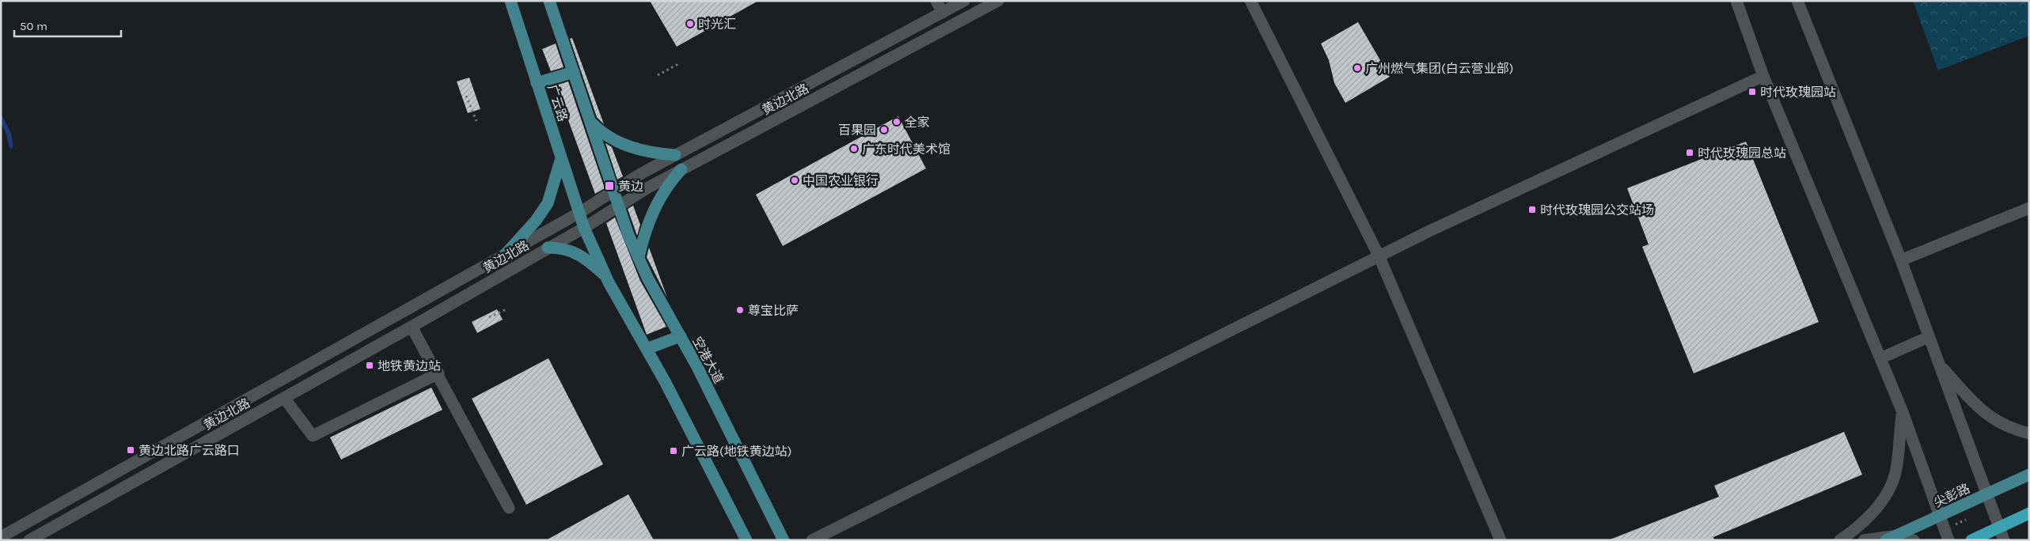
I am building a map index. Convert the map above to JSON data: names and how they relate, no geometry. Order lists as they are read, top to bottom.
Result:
{
  "streets": {
    "main road": ["广云路", "空港大道", "尖彭路"],
    "street": ["黄边北路"]
  },
  "crossings": [
    ["黄边北路", "广云路"],
    ["黄边北路", "空港大道"],
    ["广云路", "空港大道"]
  ],
  "places": {
    "other": [
      "时光汇",
      "广州燃气集团(白云营业部)",
      "全家",
      "百果园",
      "广东时代美术馆",
      "中国农业银行",
      "尊宝比萨"
    ],
    "transit": [
      "时代玫瑰园站",
      "时代玫瑰园总站",
      "黄边",
      "时代玫瑰园公交站场",
      "地铁黄边站",
      "黄边北路广云路口",
      "广云路(地铁黄边站)"
    ]
  },
  "scale_bar": "50 m"
}
